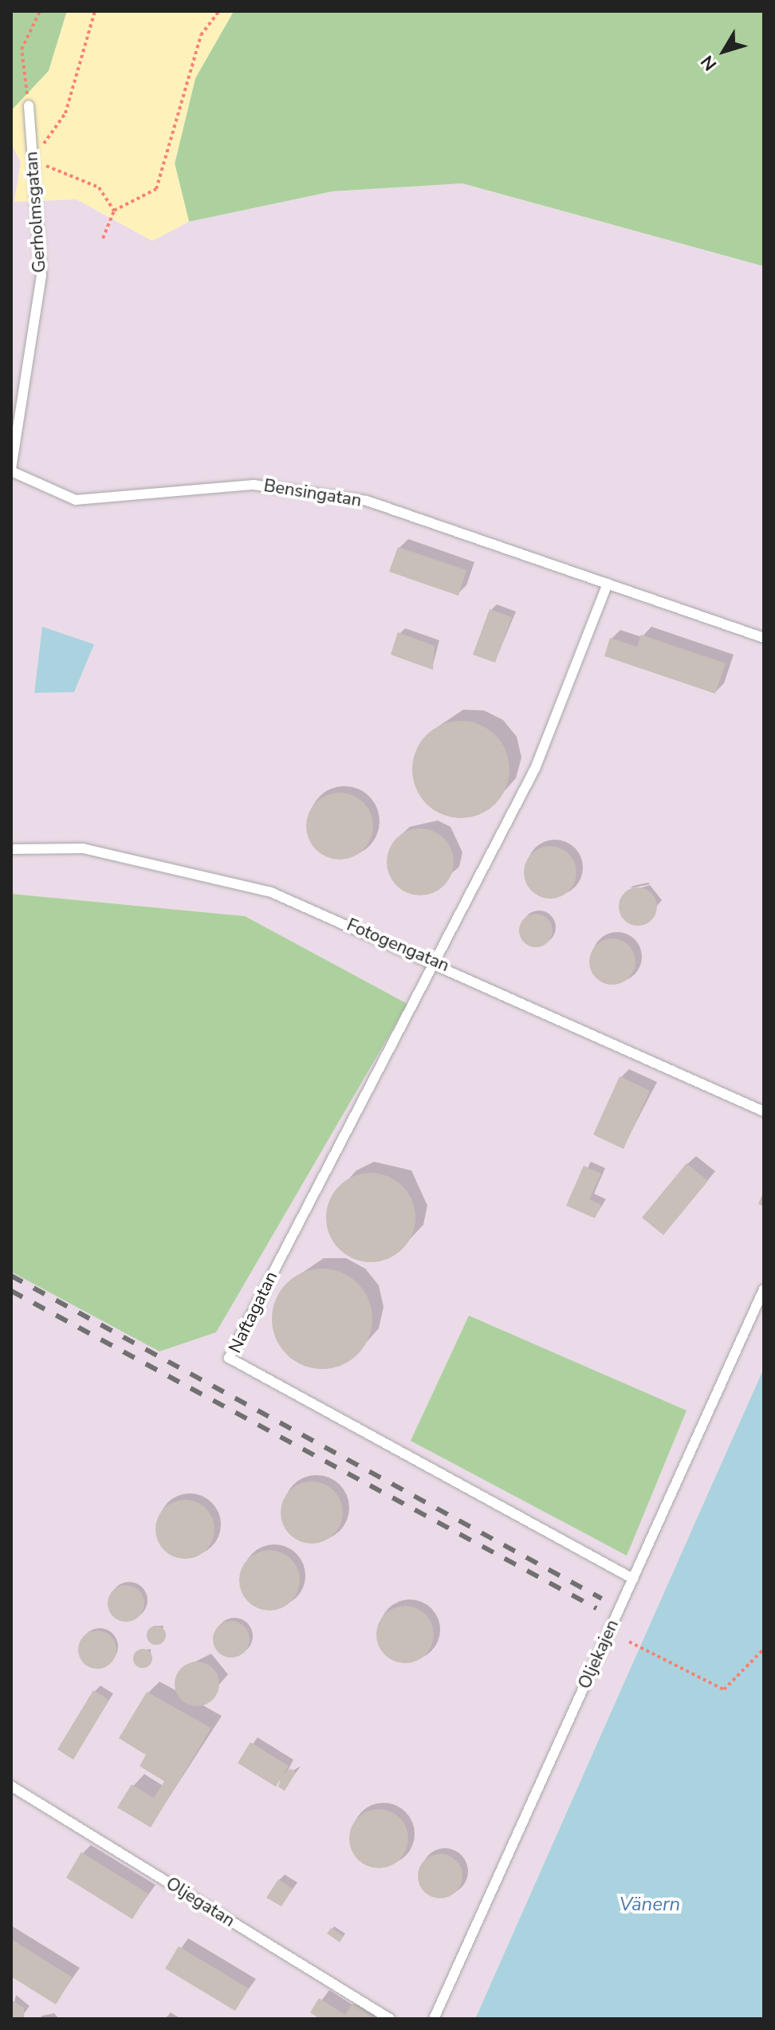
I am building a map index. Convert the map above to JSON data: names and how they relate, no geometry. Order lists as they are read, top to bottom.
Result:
{
  "streets": {
    "lane": [
      "Gerholmsgatan",
      "Bensingatan",
      "Fotogengatan",
      "Naftagatan",
      "Oljekajen",
      "Oljegatan"
    ]
  },
  "crossings": [
    ["Gerholmsgatan", "Bensingatan"],
    ["Fotogengatan", "Naftagatan"],
    ["Naftagatan", "Oljekajen"]
  ],
  "water": ["Vänern"],
  "north": "bottom left"
}
